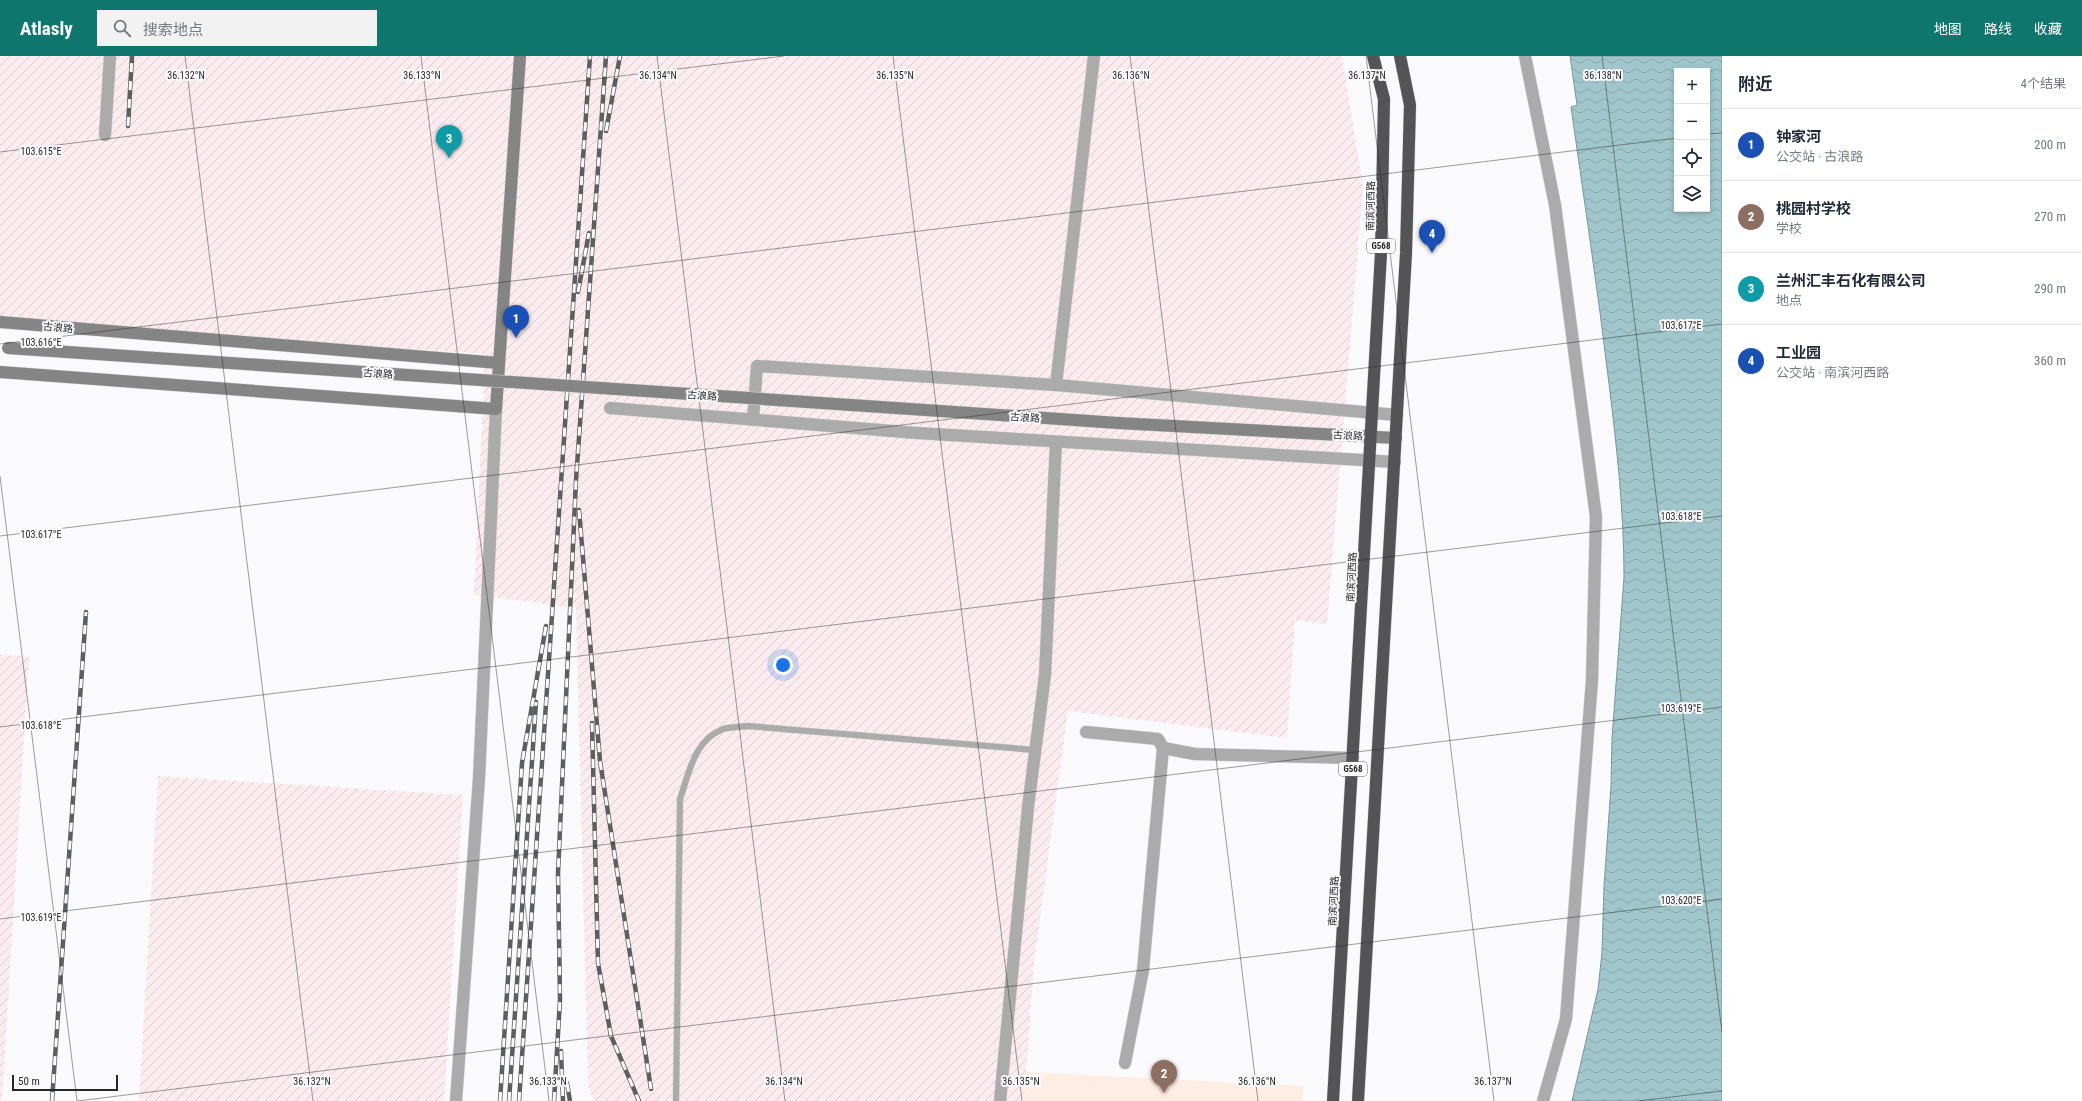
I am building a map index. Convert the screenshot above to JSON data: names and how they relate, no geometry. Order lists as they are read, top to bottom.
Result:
{
  "streets": {
    "highway": ["南滨河西路", "G568"],
    "main road": ["古浪路"]
  },
  "crossings": [
    ["南滨河西路", "古浪路"],
    ["G568", "古浪路"]
  ],
  "scale_bar": "50 m",
  "page": {
    "header": "Atlasly",
    "search": "搜索地点",
    "nav": ["地图", "路线", "收藏"],
    "heading": ["附近", "4个结果"],
    "map_buttons": ["+", "−"],
    "list": [
      {
        "mark": "1",
        "name": "钟家河",
        "note": "公交站 · 古浪路",
        "value": "200 m"
      },
      {
        "mark": "2",
        "name": "桃园村学校",
        "note": "学校",
        "value": "270 m"
      },
      {
        "mark": "3",
        "name": "兰州汇丰石化有限公司",
        "note": "地点",
        "value": "290 m"
      },
      {
        "mark": "4",
        "name": "工业园",
        "note": "公交站 · 南滨河西路",
        "value": "360 m"
      }
    ],
    "pins": [
      "3",
      "4",
      "1",
      "2"
    ],
    "scale": "50 m"
  },
  "coordinates": [
    "36.132°N",
    "36.133°N",
    "36.134°N",
    "36.135°N",
    "36.136°N",
    "36.137°N",
    "36.138°N",
    "103.615°E",
    "103.617°E",
    "103.616°E",
    "103.618°E",
    "103.619°E",
    "103.620°E"
  ]
}
